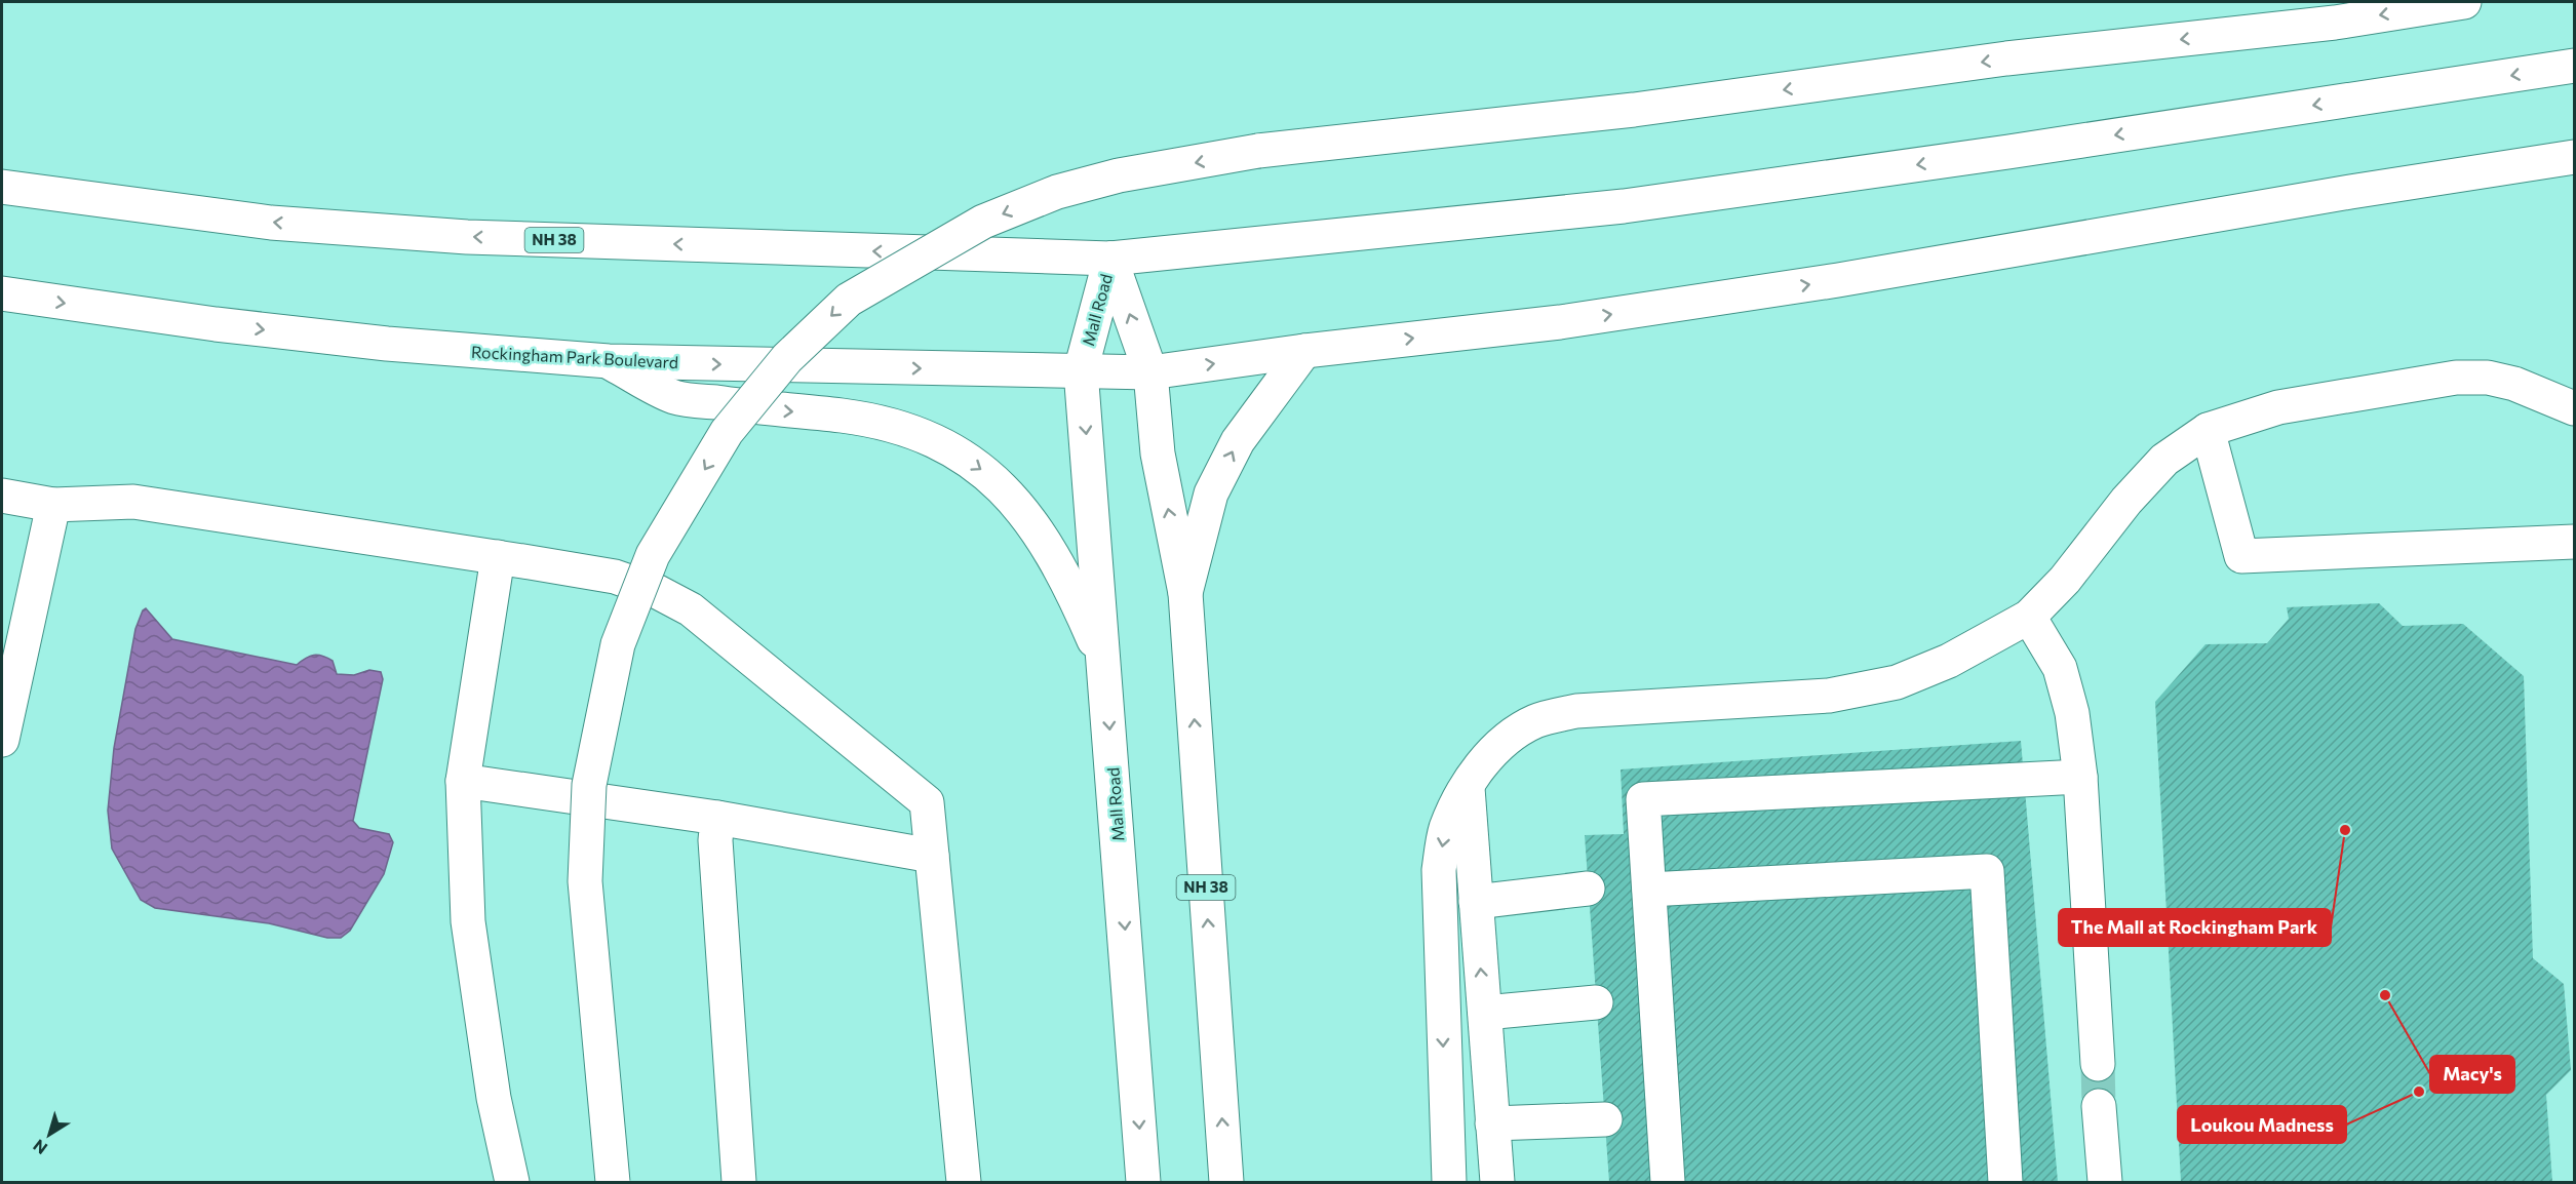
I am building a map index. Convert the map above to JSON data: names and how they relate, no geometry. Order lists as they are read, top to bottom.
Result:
{
  "streets": {
    "main road": ["NH 38", "Mall Road", "Rockingham Park Boulevard"]
  },
  "crossings": [
    ["NH 38", "Mall Road"],
    ["Mall Road", "Rockingham Park Boulevard"]
  ],
  "places": ["The Mall at Rockingham Park", "Macy's", "Loukou Madness"],
  "north": "bottom left"
}
